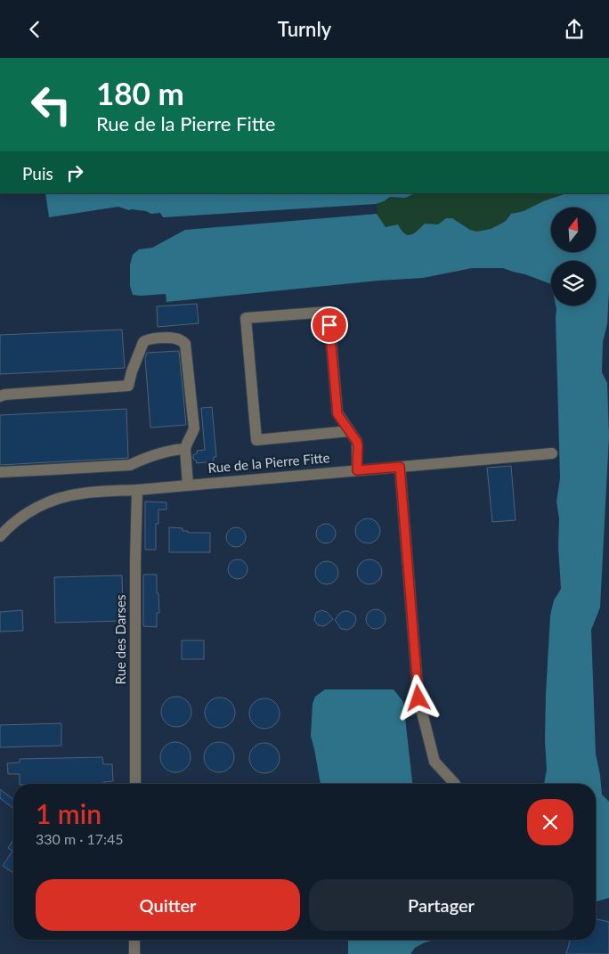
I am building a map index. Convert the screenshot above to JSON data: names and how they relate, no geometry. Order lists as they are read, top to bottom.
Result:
{
  "streets": {
    "street": ["Rue de la Pierre Fitte", "Rue des Darses"]
  },
  "crossings": [
    ["Rue de la Pierre Fitte", "Rue des Darses"]
  ],
  "north": "top",
  "page": {
    "header": "Turnly",
    "turn": ["180 m", "Rue de la Pierre Fitte"],
    "then": "Puis",
    "heading": ["1 min", "330 m · 17:45"],
    "buttons": ["Quitter", "Partager"]
  }
}
